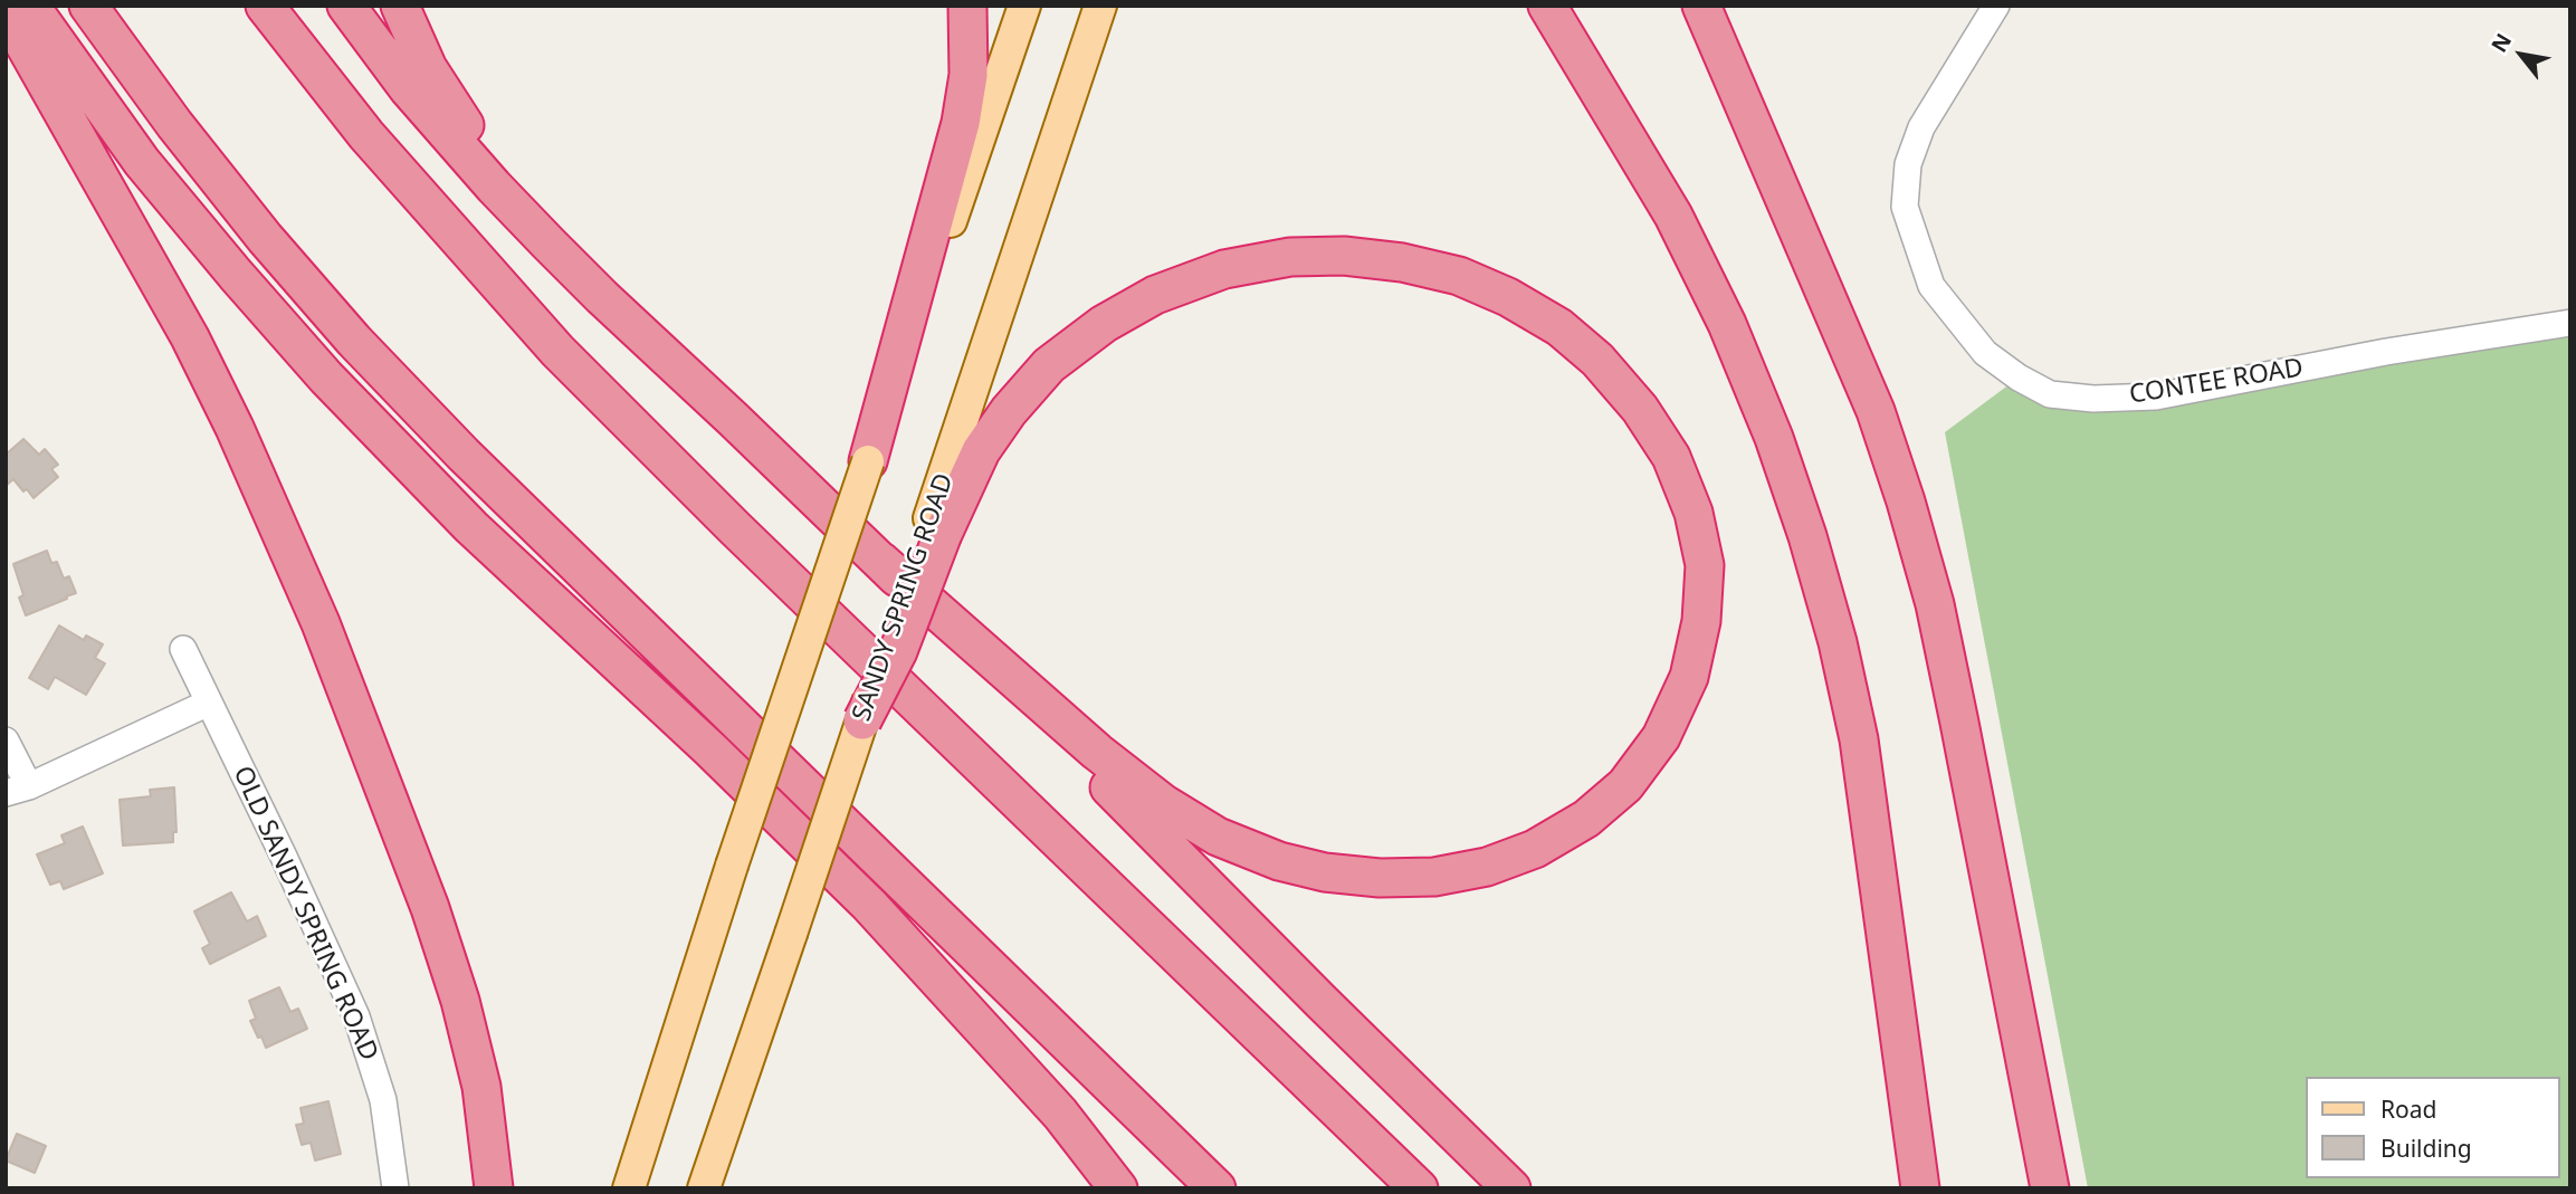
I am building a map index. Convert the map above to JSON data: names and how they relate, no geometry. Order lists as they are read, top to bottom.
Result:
{
  "streets": {
    "main road": ["SANDY SPRING ROAD"],
    "street": ["CONTEE ROAD", "OLD SANDY SPRING ROAD"]
  },
  "legend": ["Road", "Building"],
  "north": "top left"
}
